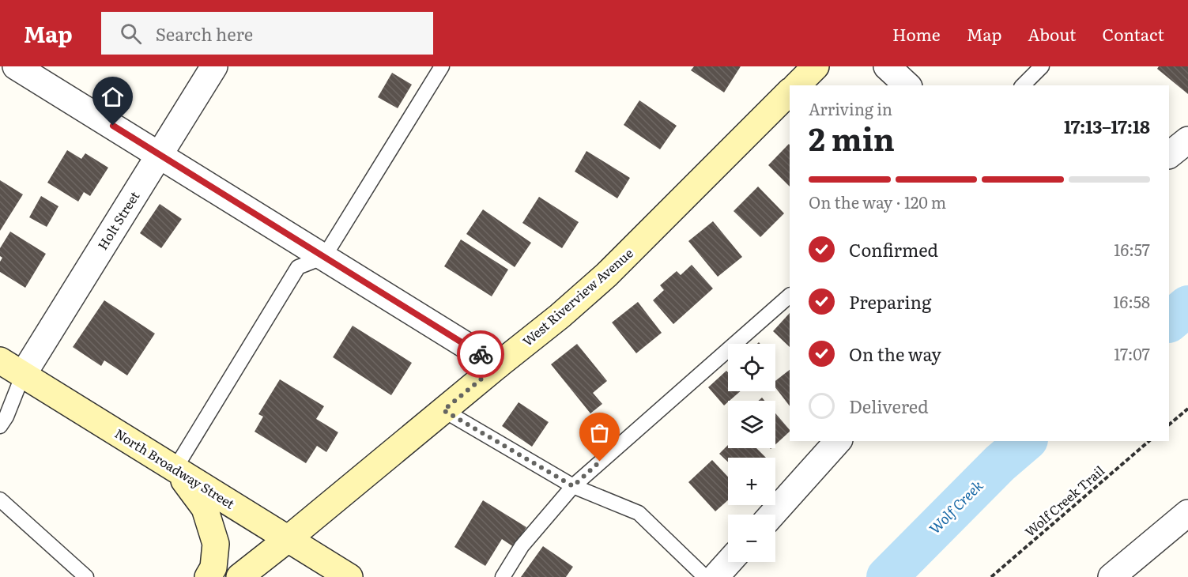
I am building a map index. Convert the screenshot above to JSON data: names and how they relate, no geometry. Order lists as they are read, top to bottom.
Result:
{
  "streets": {
    "street": ["Holt Street", "West Riverview Avenue", "North Broadway Street"],
    "path": ["Wolf Creek Trail"]
  },
  "crossings": [
    ["Holt Street", "North Broadway Street"],
    ["West Riverview Avenue", "North Broadway Street"]
  ],
  "water": ["Wolf Creek"],
  "page": {
    "header": "Map",
    "search": "Search here",
    "nav": [
      "Home",
      "Map",
      "About",
      "Contact"
    ],
    "heading": ["2 min", "Arriving in", "17:13–17:18"],
    "bar": "On the way · 120 m",
    "list": [
      ["Confirmed", "16:57"],
      ["Preparing", "16:58"],
      ["On the way", "17:07"],
      "Delivered"
    ],
    "map_buttons": ["+", "−"]
  }
}
